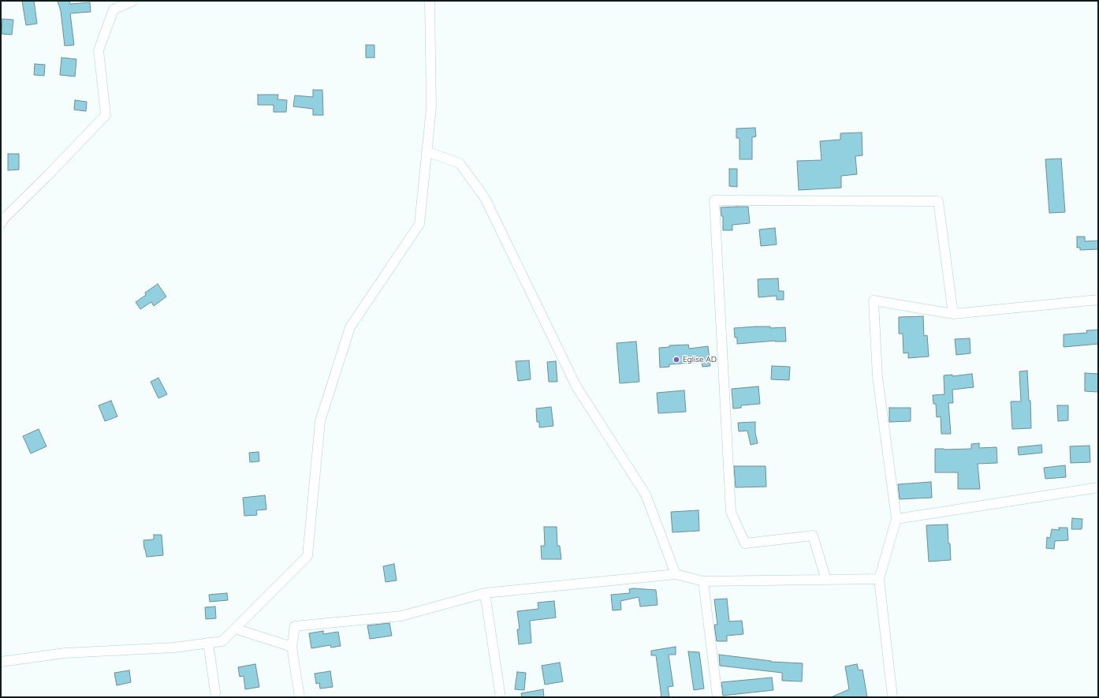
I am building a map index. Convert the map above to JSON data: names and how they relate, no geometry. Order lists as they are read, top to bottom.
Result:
{
  "places": ["Eglise AD"]
}
